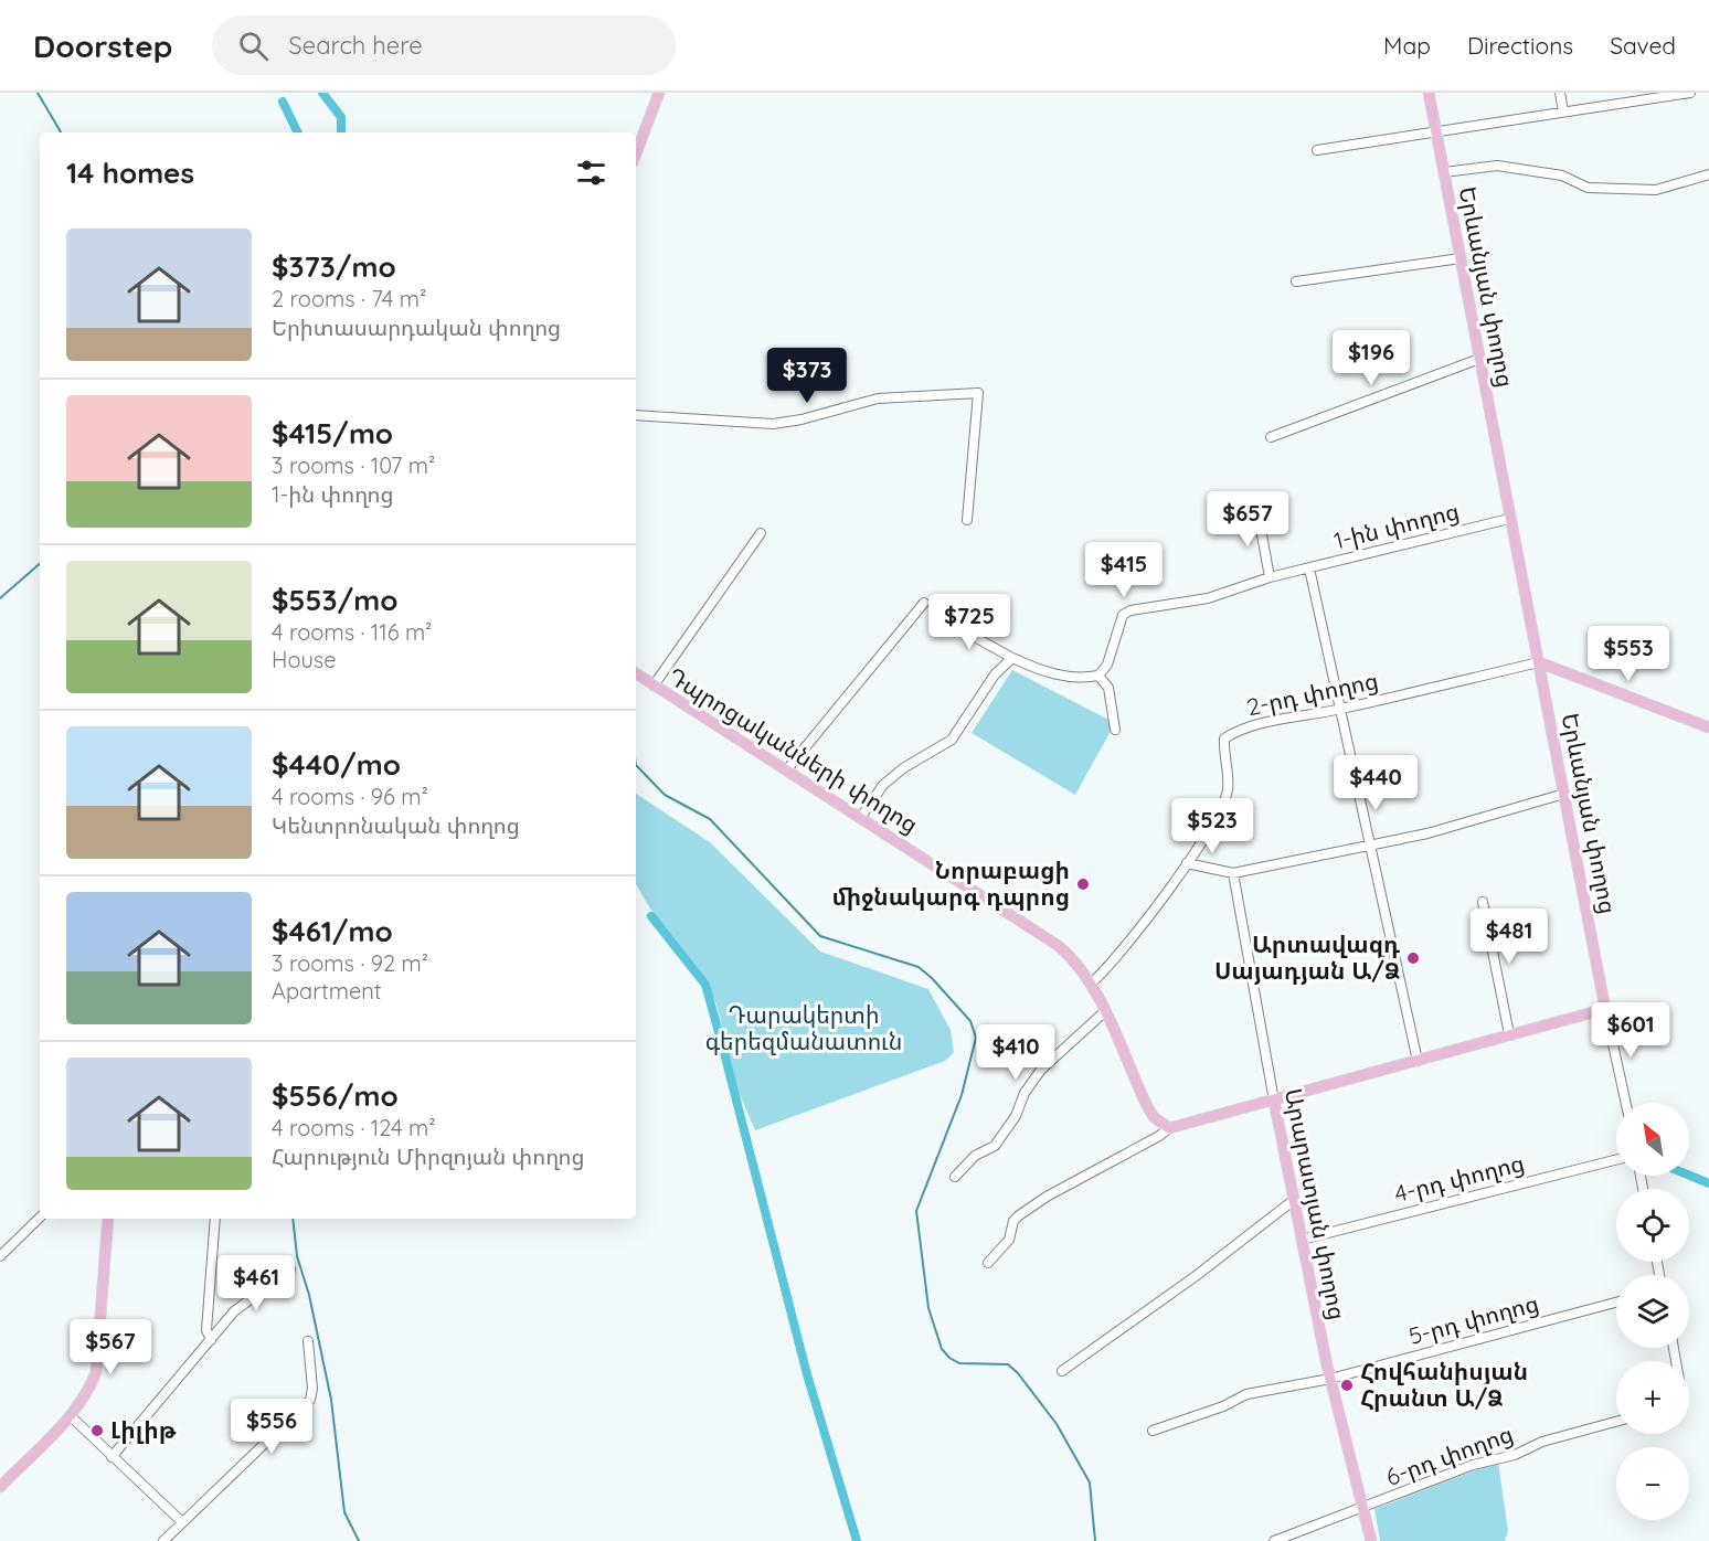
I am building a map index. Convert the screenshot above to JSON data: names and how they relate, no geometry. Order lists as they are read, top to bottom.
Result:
{
  "streets": {
    "main road": ["Երևանյան փողոց", "Դպրոցականների փողոց", "Արարատյան փողոց"],
    "street": [
      "1-ին փողոց",
      "2-րդ փողոց",
      "4-րդ փողոց",
      "5-րդ փողոց",
      "6-րդ փողոց"
    ]
  },
  "crossings": [
    ["Երևանյան փողոց", "1-ին փողոց"],
    ["Երևանյան փողոց", "2-րդ փողոց"],
    ["2-րդ փողոց", "Դպրոցականների փողոց"],
    ["4-րդ փողոց", "Արարատյան փողոց"],
    ["Արարատյան փողոց", "5-րդ փողոց"],
    ["Արարատյան փողոց", "6-րդ փողոց"]
  ],
  "parks": ["Դարակերտի գերեզմանատուն"],
  "places": [
    "Նորաբացի միջնակարգ դպրոց",
    "Արտավազդ Սայադյան Ա/Ձ",
    "Հովհանիսյան Հրանտ Ա/Ձ",
    "Լիլիթ"
  ],
  "north": "top left",
  "page": {
    "header": "Doorstep",
    "search": "Search here",
    "nav": ["Map", "Directions", "Saved"],
    "heading": "14 homes",
    "list": [
      {
        "name": "$373/mo",
        "note": "2 rooms · 74 m² · Երիտասարդական փողոց"
      },
      {
        "name": "$415/mo",
        "note": "3 rooms · 107 m² · 1-ին փողոց"
      },
      {
        "name": "$553/mo",
        "note": "4 rooms · 116 m² · House"
      },
      {
        "name": "$440/mo",
        "note": "4 rooms · 96 m² · Կենտրոնական փողոց"
      },
      {
        "name": "$461/mo",
        "note": "3 rooms · 92 m² · Apartment"
      },
      {
        "name": "$556/mo",
        "note": "4 rooms · 124 m² · Հարություն Միրզոյան փողոց"
      }
    ],
    "price": [
      "$196",
      "$373",
      "$657",
      "$415",
      "$725",
      "$553",
      "$440",
      "$523",
      "$481",
      "$601",
      "$410",
      "$461",
      "$567",
      "$556"
    ],
    "map_buttons": ["+", "−"]
  }
}
